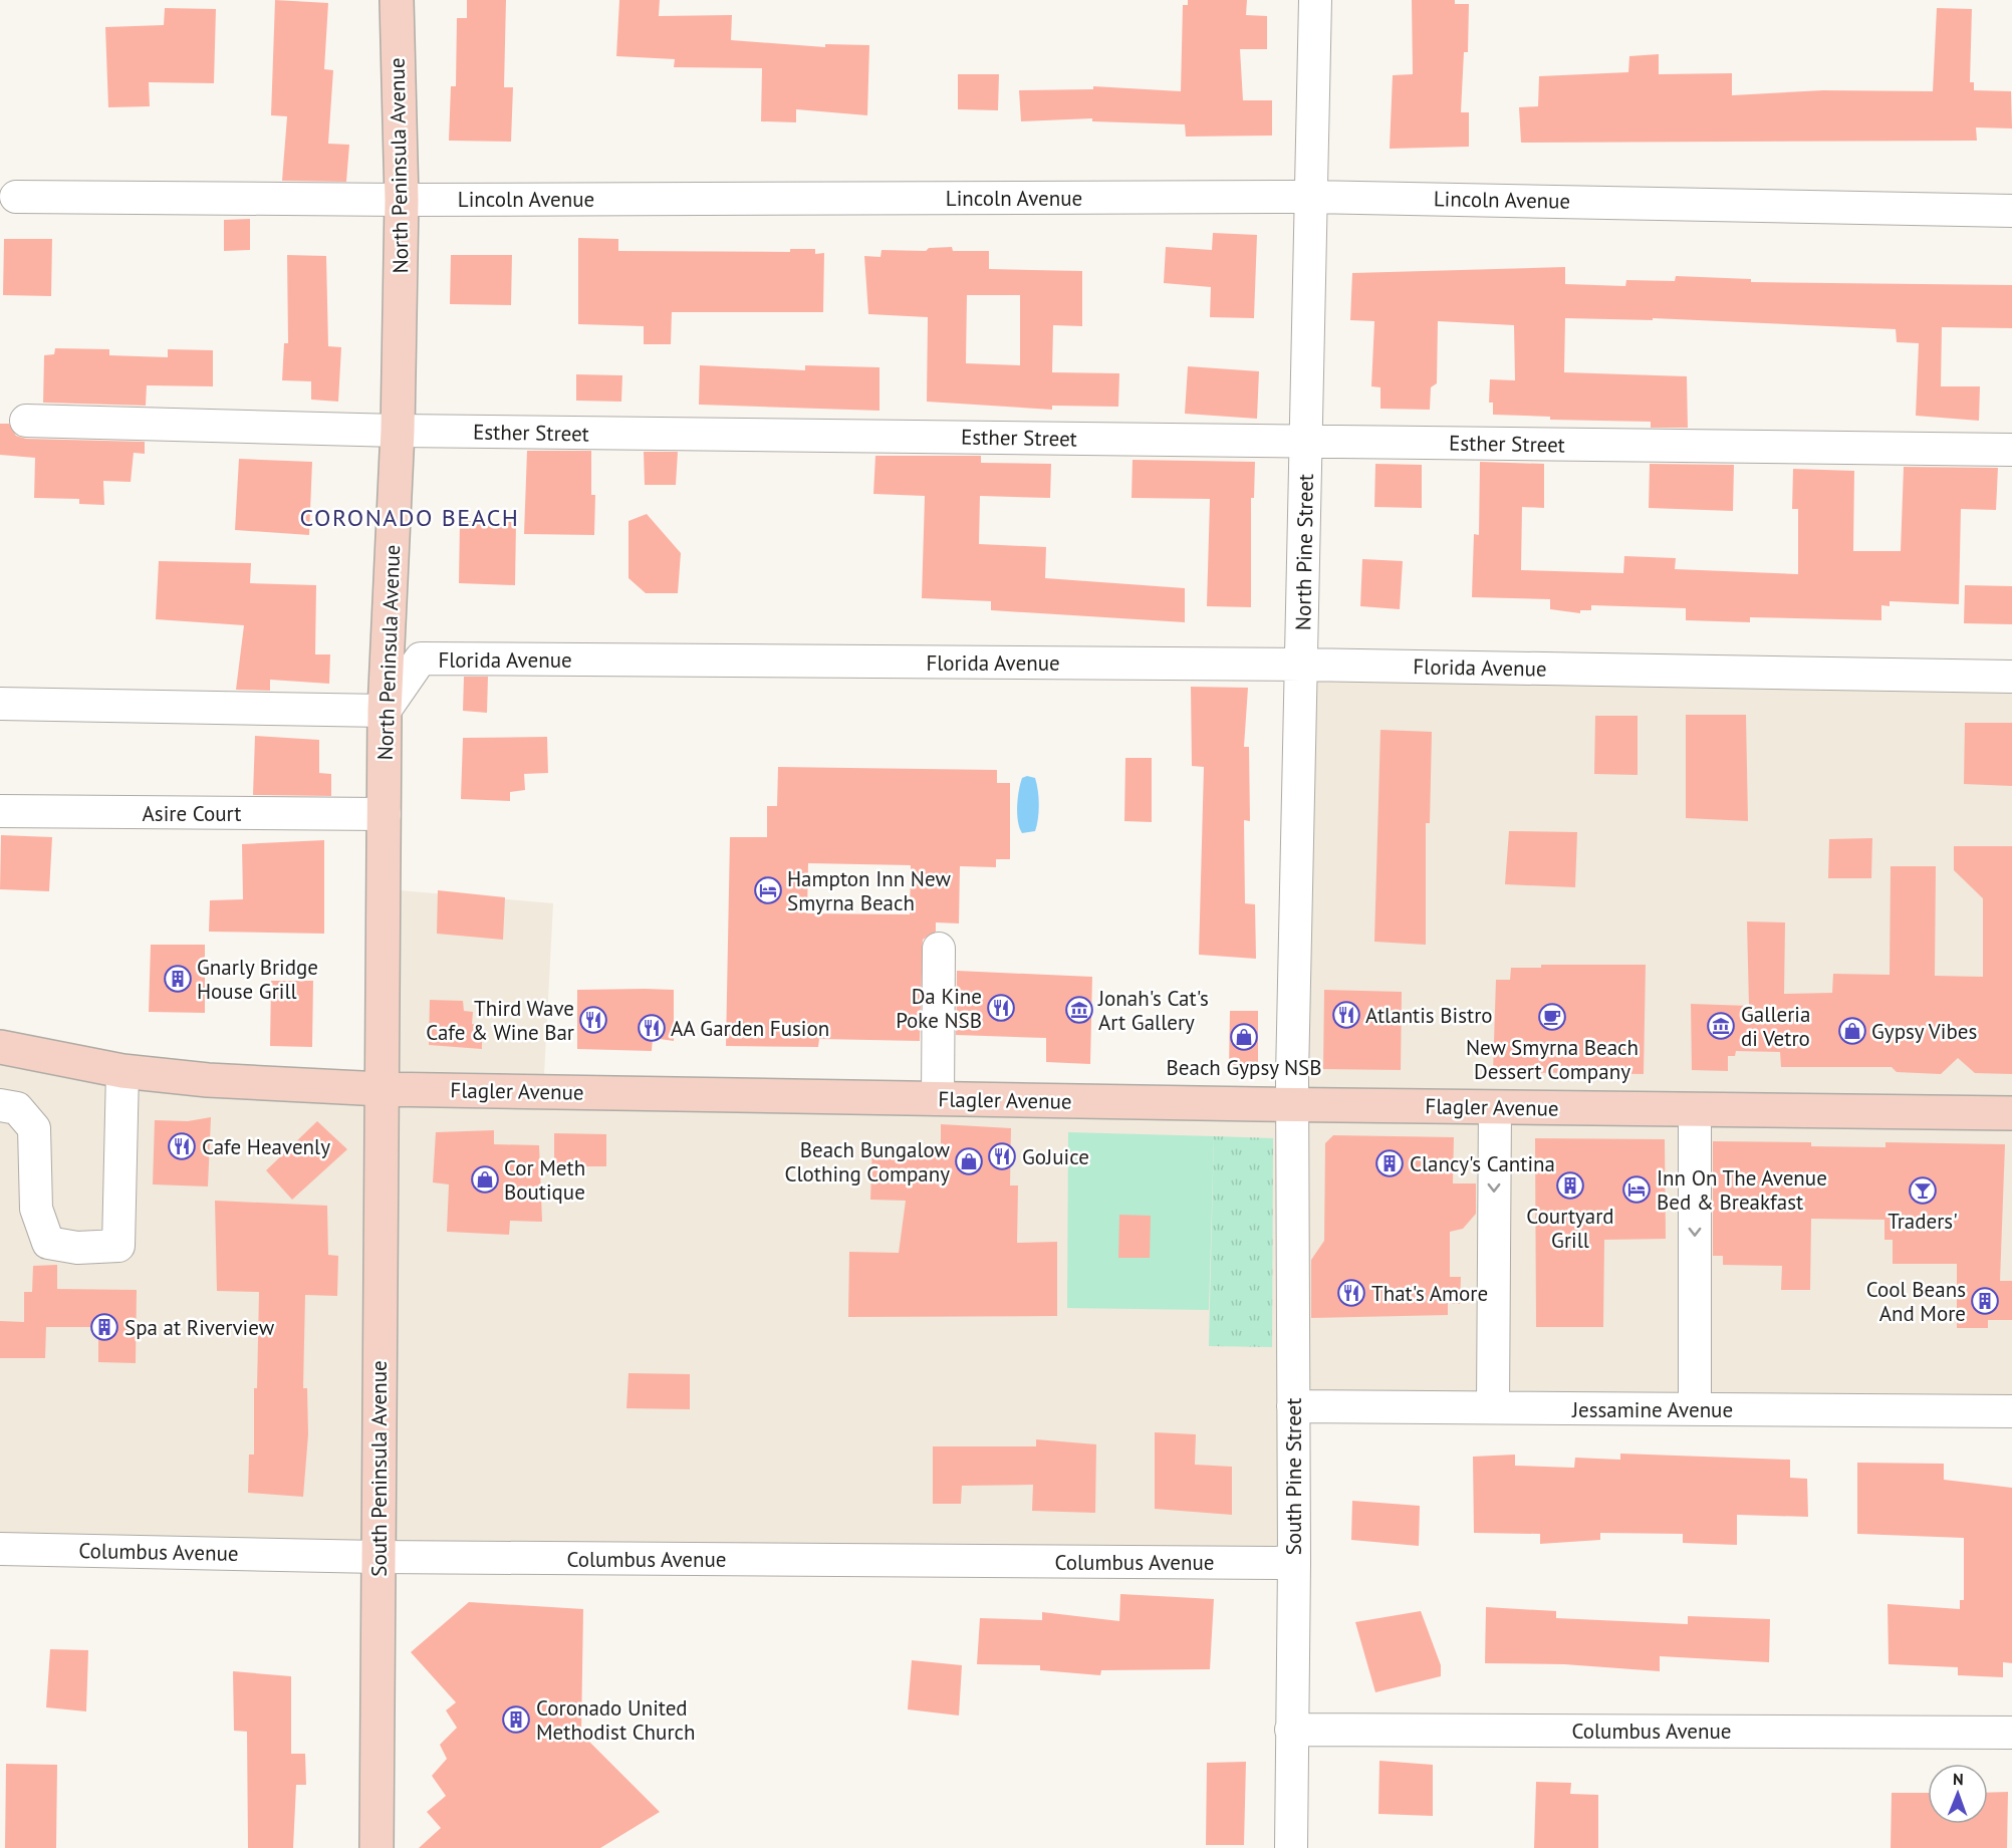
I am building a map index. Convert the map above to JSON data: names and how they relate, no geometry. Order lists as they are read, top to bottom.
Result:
{
  "streets": {
    "street": [
      "North Peninsula Avenue",
      "Lincoln Avenue",
      "Esther Street",
      "North Pine Street",
      "Florida Avenue",
      "Asire Court",
      "Flagler Avenue",
      "Jessamine Avenue",
      "South Peninsula Avenue",
      "South Pine Street",
      "Columbus Avenue"
    ]
  },
  "crossings": [
    ["North Peninsula Avenue", "Lincoln Avenue"],
    ["North Peninsula Avenue", "Esther Street"],
    ["North Peninsula Avenue", "Florida Avenue"],
    ["North Peninsula Avenue", "Asire Court"],
    ["North Peninsula Avenue", "Flagler Avenue"],
    ["North Peninsula Avenue", "South Peninsula Avenue"],
    ["Lincoln Avenue", "North Pine Street"],
    ["Esther Street", "North Pine Street"],
    ["North Pine Street", "Florida Avenue"],
    ["North Pine Street", "Flagler Avenue"],
    ["North Pine Street", "South Pine Street"],
    ["Flagler Avenue", "South Peninsula Avenue"],
    ["Flagler Avenue", "South Pine Street"],
    ["Jessamine Avenue", "South Pine Street"],
    ["South Peninsula Avenue", "Columbus Avenue"],
    ["South Pine Street", "Columbus Avenue"]
  ],
  "districts": ["CORONADO BEACH"],
  "places": {
    "hotel": ["Hampton Inn New Smyrna Beach", "Inn On The Avenue Bed & Breakfast"],
    "building": [
      "Gnarly Bridge House Grill",
      "Clancy's Cantina",
      "Courtyard Grill",
      "Cool Beans And More",
      "Spa at Riverview",
      "Coronado United Methodist Church"
    ],
    "restaurant": [
      "Da Kine Poke NSB",
      "Atlantis Bistro",
      "Third Wave Cafe & Wine Bar",
      "AA Garden Fusion",
      "Cafe Heavenly",
      "GoJuice",
      "That's Amore"
    ],
    "museum": ["Jonah's Cat's Art Gallery", "Galleria di Vetro"],
    "cafe": ["New Smyrna Beach Dessert Company"],
    "shop": [
      "Gypsy Vibes",
      "Beach Gypsy NSB",
      "Beach Bungalow Clothing Company",
      "Cor Meth Boutique"
    ],
    "bar": ["Traders'"]
  },
  "north": "top"
}
